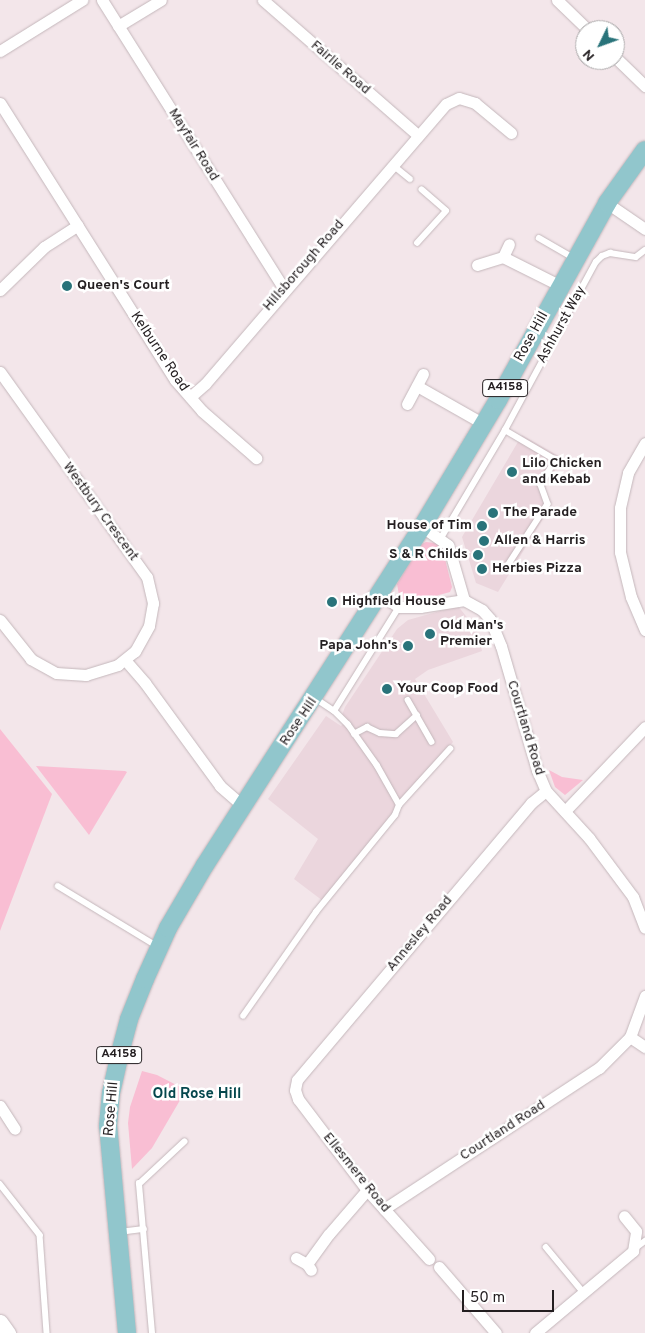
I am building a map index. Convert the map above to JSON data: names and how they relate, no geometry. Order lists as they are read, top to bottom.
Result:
{
  "streets": {
    "main road": ["Rose Hill", "A4158"],
    "street": [
      "Fairlie Road",
      "Mayfair Road",
      "Hillsborough Road",
      "Kelburne Road",
      "Westbury Crescent",
      "Courtland Road",
      "Annesley Road",
      "Ellesmere Road"
    ],
    "lane": ["Ashhurst Way"]
  },
  "crossings": [
    ["Fairlie Road", "Hillsborough Road"],
    ["Mayfair Road", "Hillsborough Road"],
    ["Hillsborough Road", "Kelburne Road"],
    ["Rose Hill", "A4158"],
    ["Courtland Road", "Annesley Road"],
    ["Courtland Road", "Ellesmere Road"],
    ["Annesley Road", "Ellesmere Road"]
  ],
  "districts": ["Old Rose Hill"],
  "places": [
    "Queen's Court",
    "Lilo Chicken and Kebab",
    "The Parade",
    "House of Tim",
    "Allen & Harris",
    "S & R Childs",
    "Herbies Pizza",
    "Highfield House",
    "Old Man's Premier",
    "Papa John's",
    "Your Coop Food"
  ],
  "scale_bar": "50 m",
  "north": "bottom left"
}
